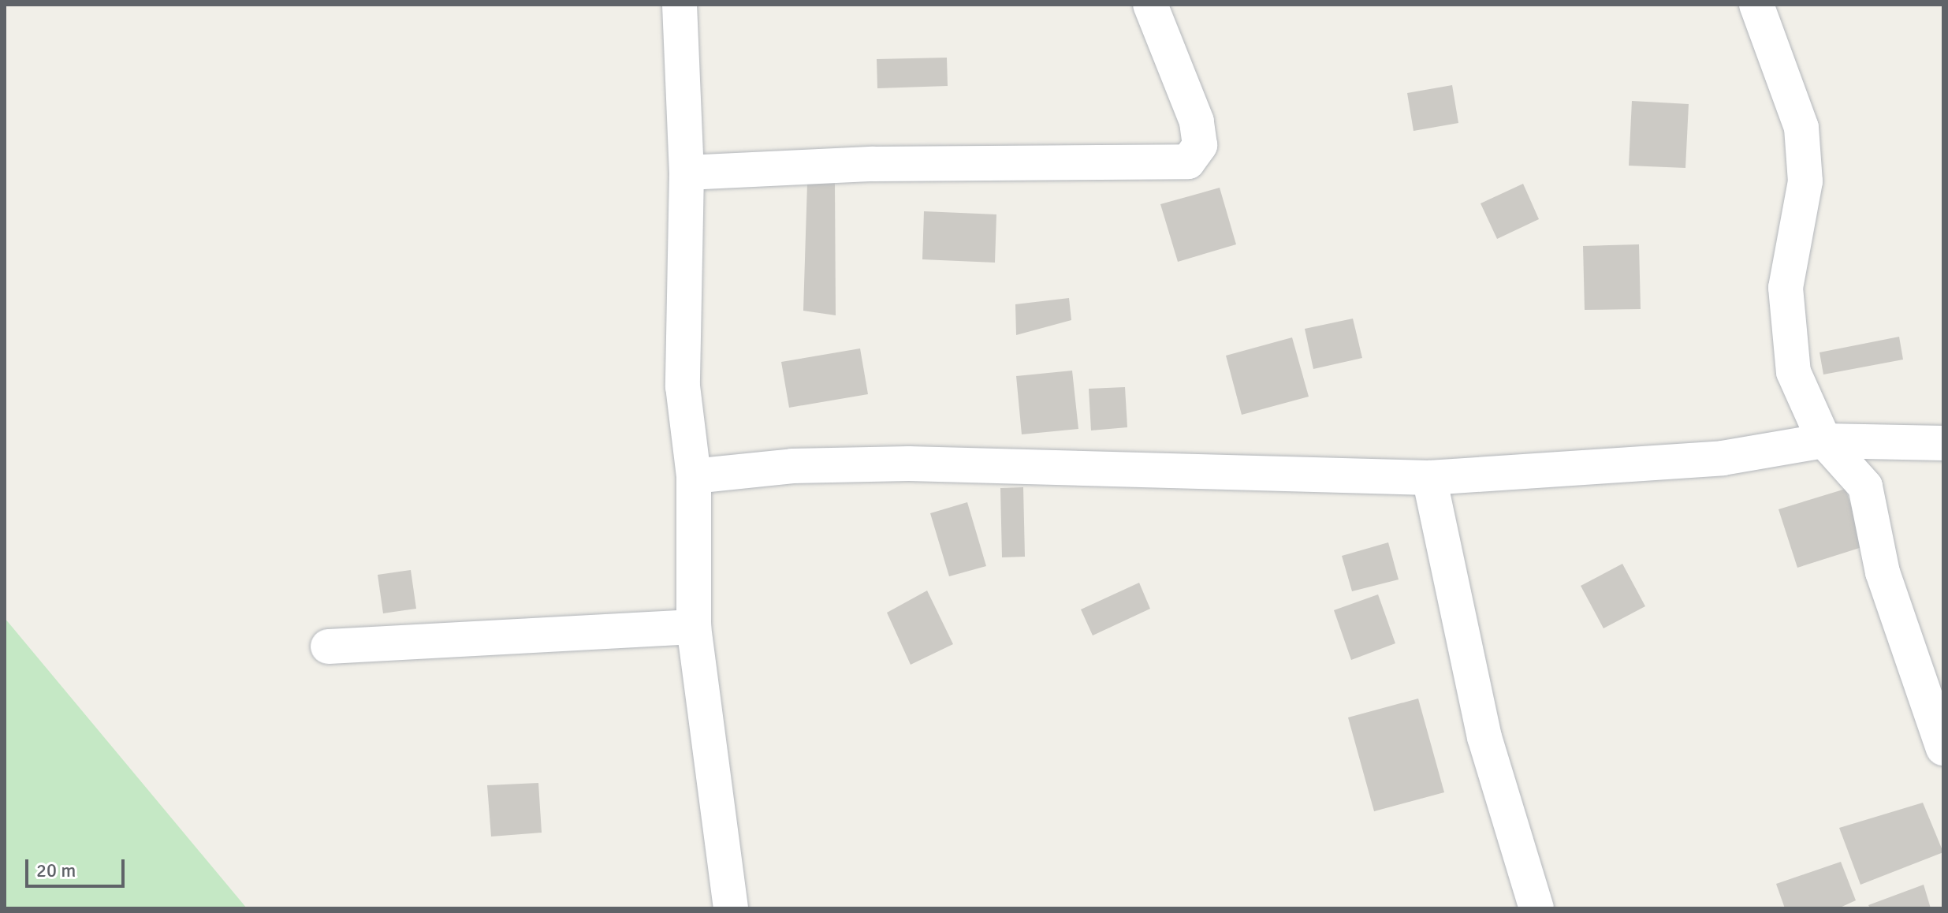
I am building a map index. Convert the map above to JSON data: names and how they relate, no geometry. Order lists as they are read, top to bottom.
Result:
{
  "scale_bar": "20 m"
}
